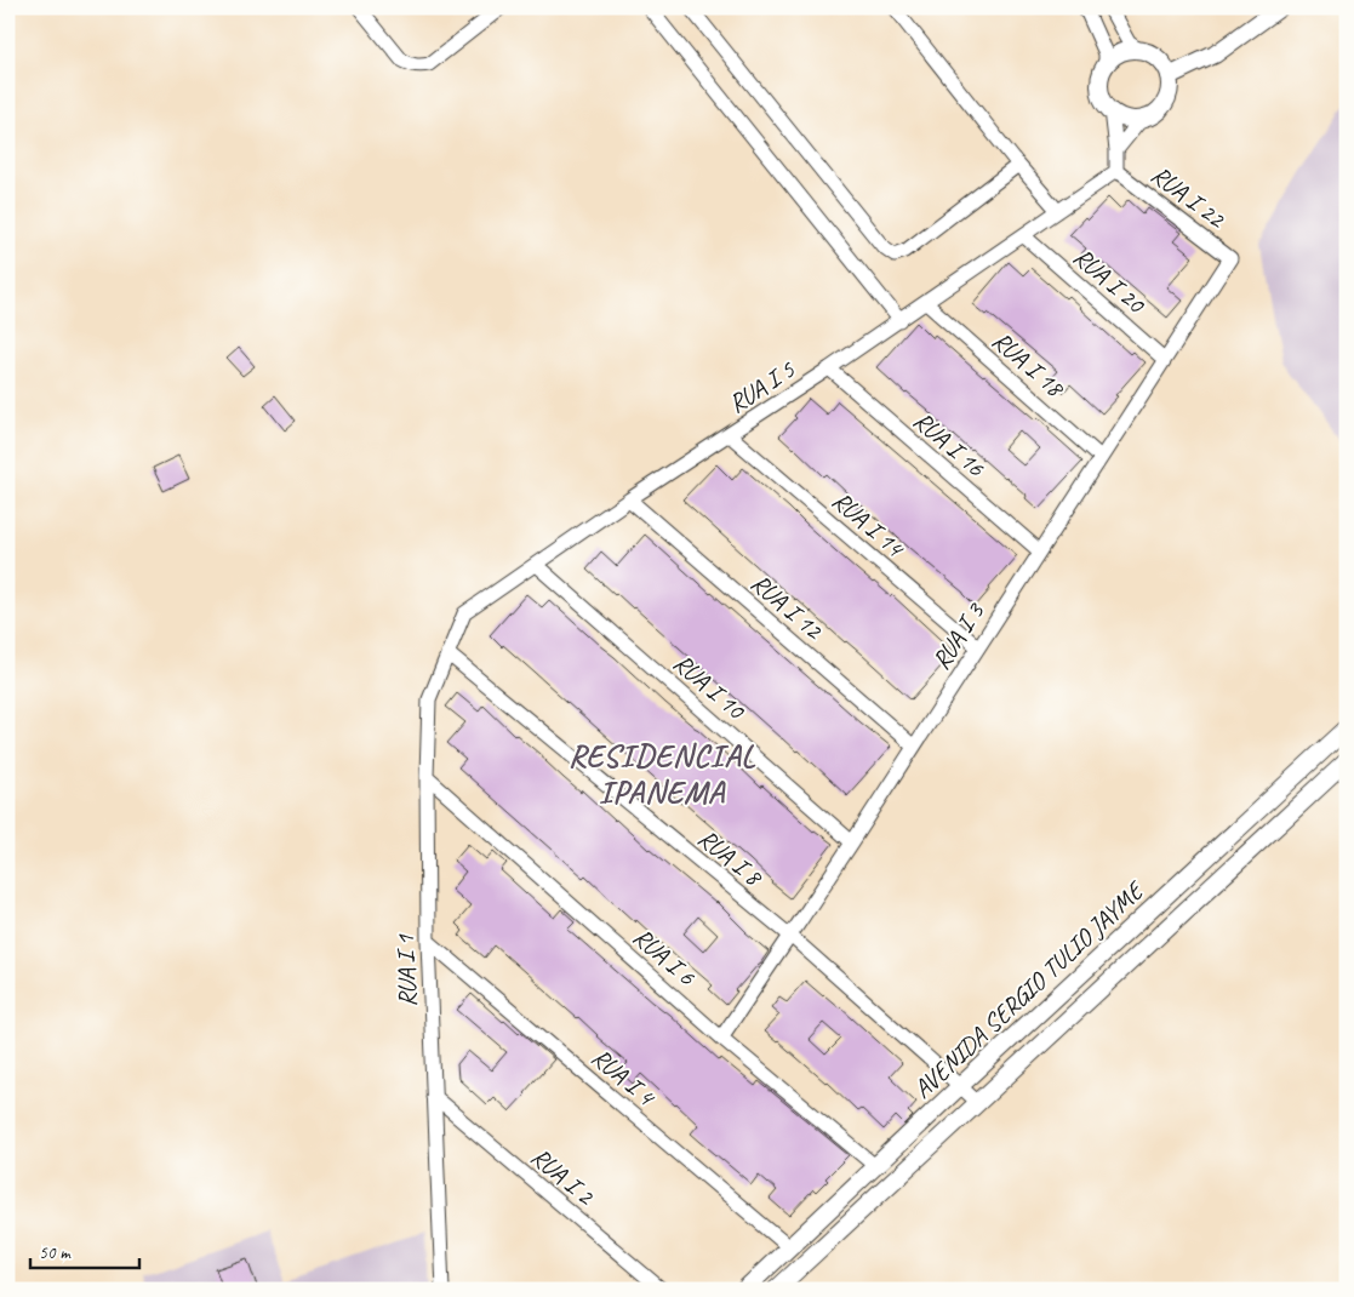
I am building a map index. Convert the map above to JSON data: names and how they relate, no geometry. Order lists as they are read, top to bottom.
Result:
{
  "streets": {
    "street": [
      "RUA I 22",
      "RUA I 20",
      "RUA I 18",
      "RUA I 5",
      "RUA I 16",
      "RUA I 14",
      "RUA I 12",
      "RUA I 3",
      "RUA I 10",
      "RUA I 8",
      "RUA I 6",
      "RUA I 1",
      "AVENIDA SERGIO TULIO JAYME",
      "RUA I 4",
      "RUA I 2"
    ]
  },
  "crossings": [
    ["RUA I 22", "RUA I 5"],
    ["RUA I 22", "RUA I 3"],
    ["RUA I 20", "RUA I 5"],
    ["RUA I 20", "RUA I 3"],
    ["RUA I 18", "RUA I 5"],
    ["RUA I 18", "RUA I 3"],
    ["RUA I 5", "RUA I 16"],
    ["RUA I 5", "RUA I 14"],
    ["RUA I 5", "RUA I 12"],
    ["RUA I 5", "RUA I 10"],
    ["RUA I 5", "RUA I 8"],
    ["RUA I 5", "RUA I 1"],
    ["RUA I 16", "RUA I 3"],
    ["RUA I 14", "RUA I 3"],
    ["RUA I 12", "RUA I 3"],
    ["RUA I 3", "RUA I 10"],
    ["RUA I 3", "RUA I 8"],
    ["RUA I 3", "RUA I 6"],
    ["RUA I 8", "RUA I 1"],
    ["RUA I 8", "AVENIDA SERGIO TULIO JAYME"],
    ["RUA I 6", "RUA I 1"],
    ["RUA I 6", "AVENIDA SERGIO TULIO JAYME"],
    ["RUA I 1", "RUA I 4"],
    ["RUA I 1", "RUA I 2"],
    ["AVENIDA SERGIO TULIO JAYME", "RUA I 4"]
  ],
  "districts": ["RESIDENCIAL IPANEMA"],
  "scale_bar": "50 m"
}
